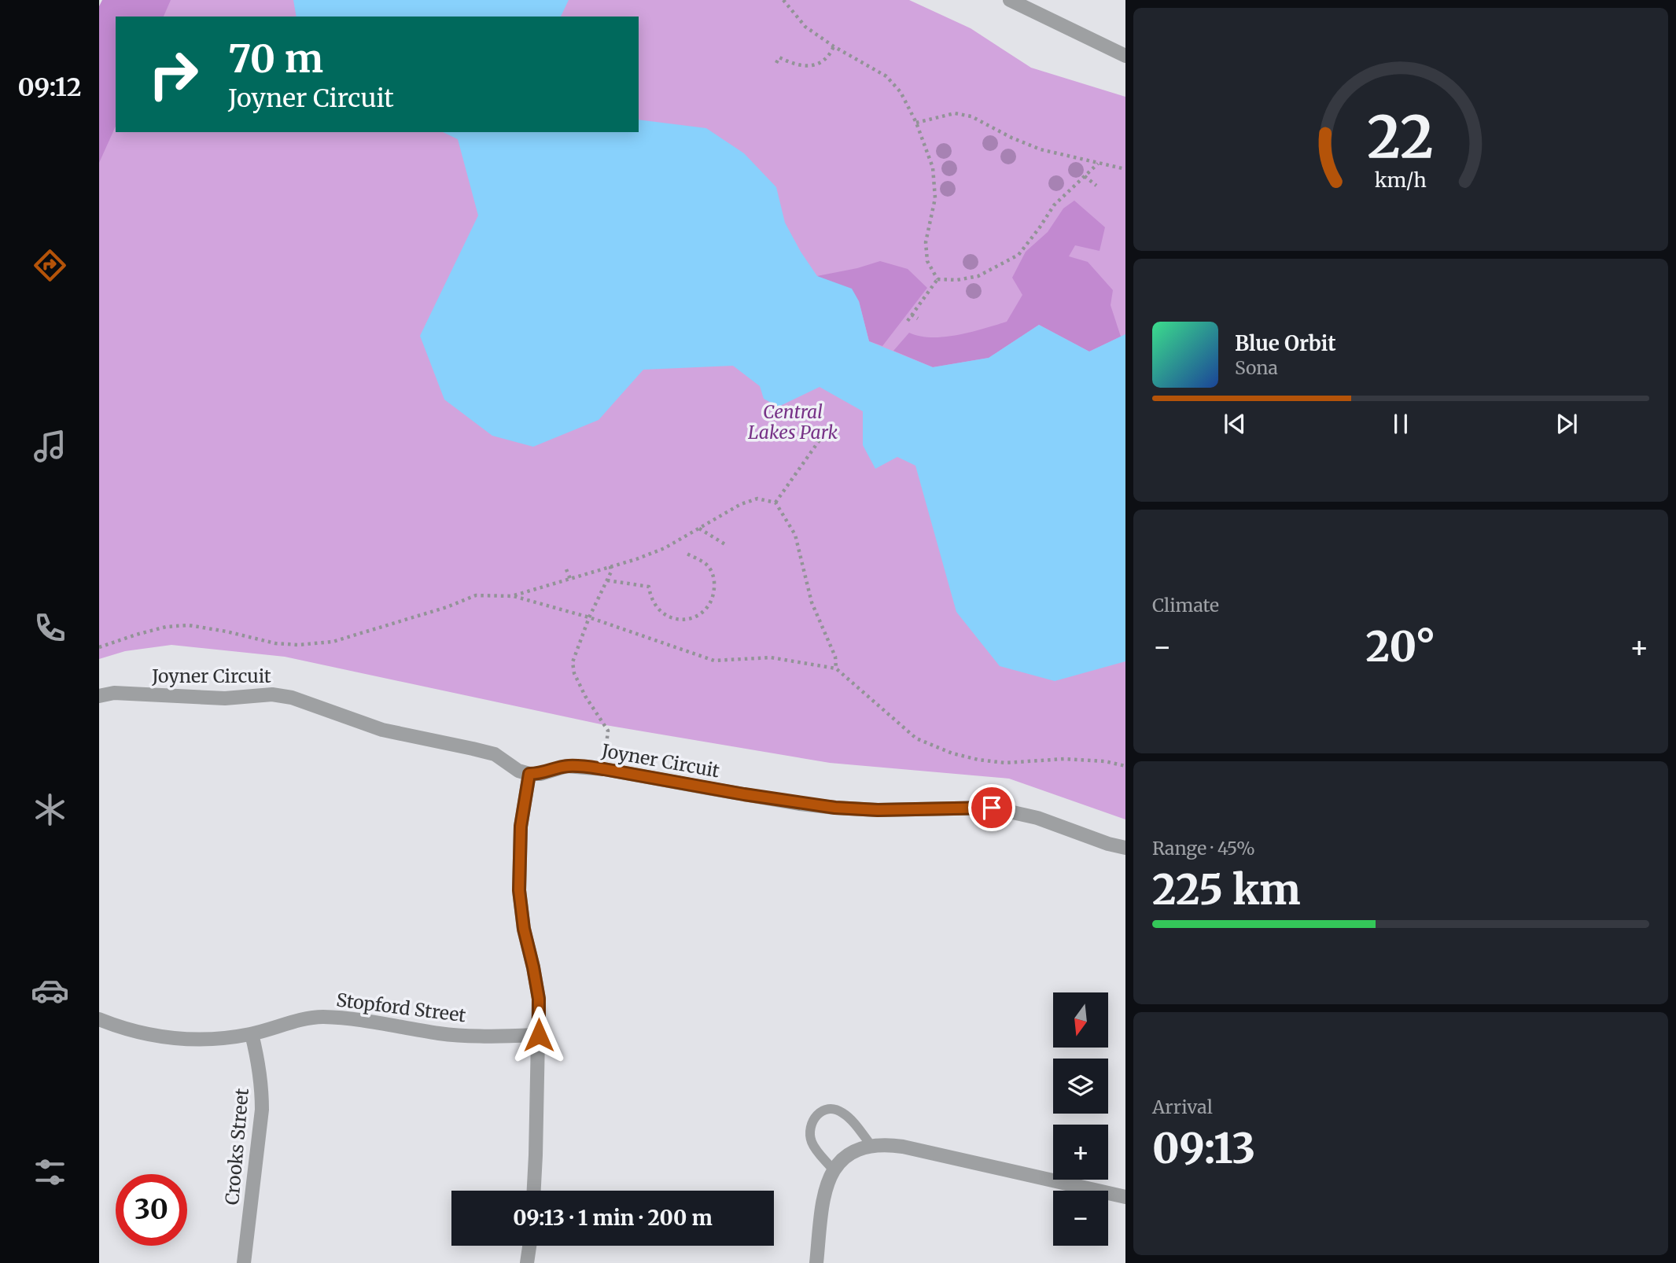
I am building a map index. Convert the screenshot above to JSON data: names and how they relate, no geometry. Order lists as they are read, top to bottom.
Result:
{
  "streets": {
    "street": ["Joyner Circuit", "Stopford Street", "Crooks Street"]
  },
  "crossings": [
    ["Stopford Street", "Crooks Street"]
  ],
  "parks": ["Central Lakes Park"],
  "north": "bottom",
  "page": {
    "tabs": "09:12",
    "turn": ["70 m", "Joyner Circuit"],
    "song": ["Blue Orbit", "Sona"],
    "tile": [
      "Climate",
      ["Range · 45%", "225 km"],
      ["Arrival", "09:13"]
    ],
    "heat": ["−", "20°", "+"],
    "map_buttons": ["+", "−"],
    "limit": "30",
    "trip": "09:13 · 1 min · 200 m",
    "gauge": ["22", "km/h"]
  }
}
